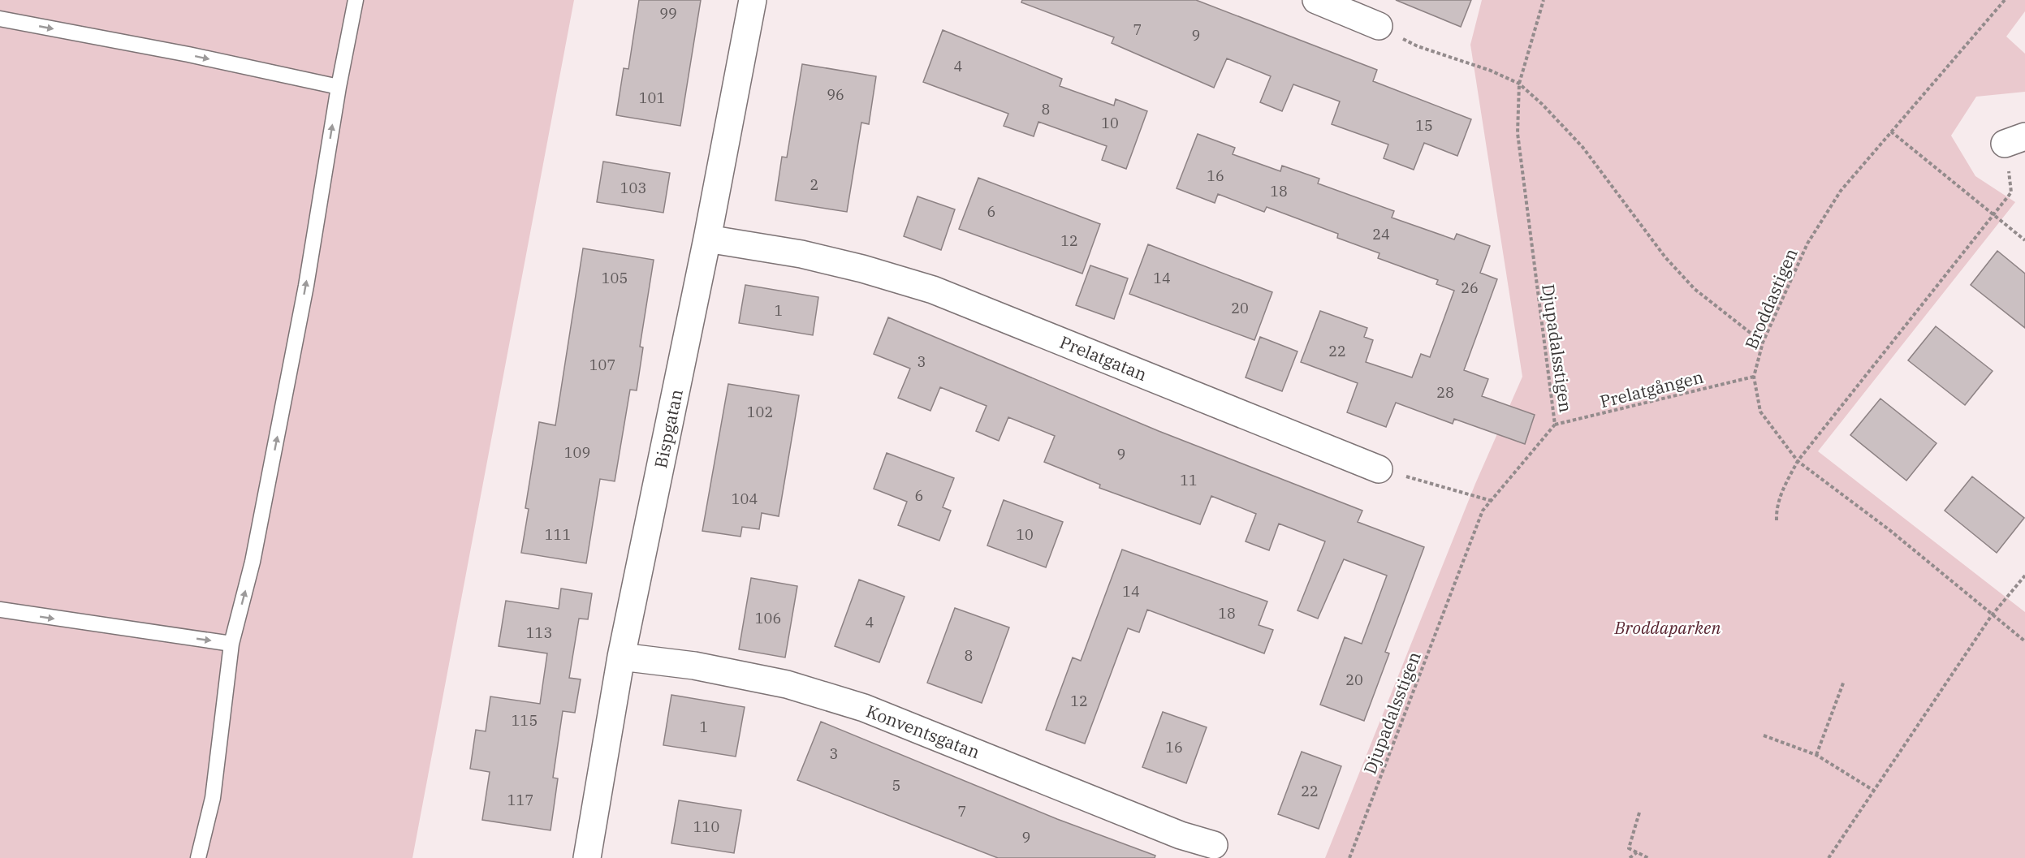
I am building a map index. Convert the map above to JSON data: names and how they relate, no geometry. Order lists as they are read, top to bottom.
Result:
{
  "streets": {
    "street": ["Prelatgatan", "Bispgatan", "Konventsgatan"],
    "path": ["Broddastigen", "Djupadalsstigen", "Prelatgången"]
  },
  "crossings": [
    ["Broddastigen", "Prelatgången"],
    ["Djupadalsstigen", "Prelatgången"],
    ["Prelatgatan", "Bispgatan"],
    ["Bispgatan", "Konventsgatan"]
  ],
  "parks": ["Broddaparken"],
  "house_numbers": [
    "99",
    "7",
    "9",
    "4",
    "96",
    "101",
    "8",
    "10",
    "15",
    "16",
    "2",
    "103",
    "18",
    "6",
    "24",
    "12",
    "105",
    "14",
    "26",
    "20",
    "1",
    "22",
    "3",
    "107",
    "28",
    "102",
    "109",
    "9",
    "11",
    "6",
    "104",
    "111",
    "10",
    "14",
    "18",
    "106",
    "4",
    "113",
    "8",
    "20",
    "12",
    "115",
    "1",
    "16",
    "3",
    "5",
    "22",
    "117",
    "7",
    "110",
    "9"
  ]
}
